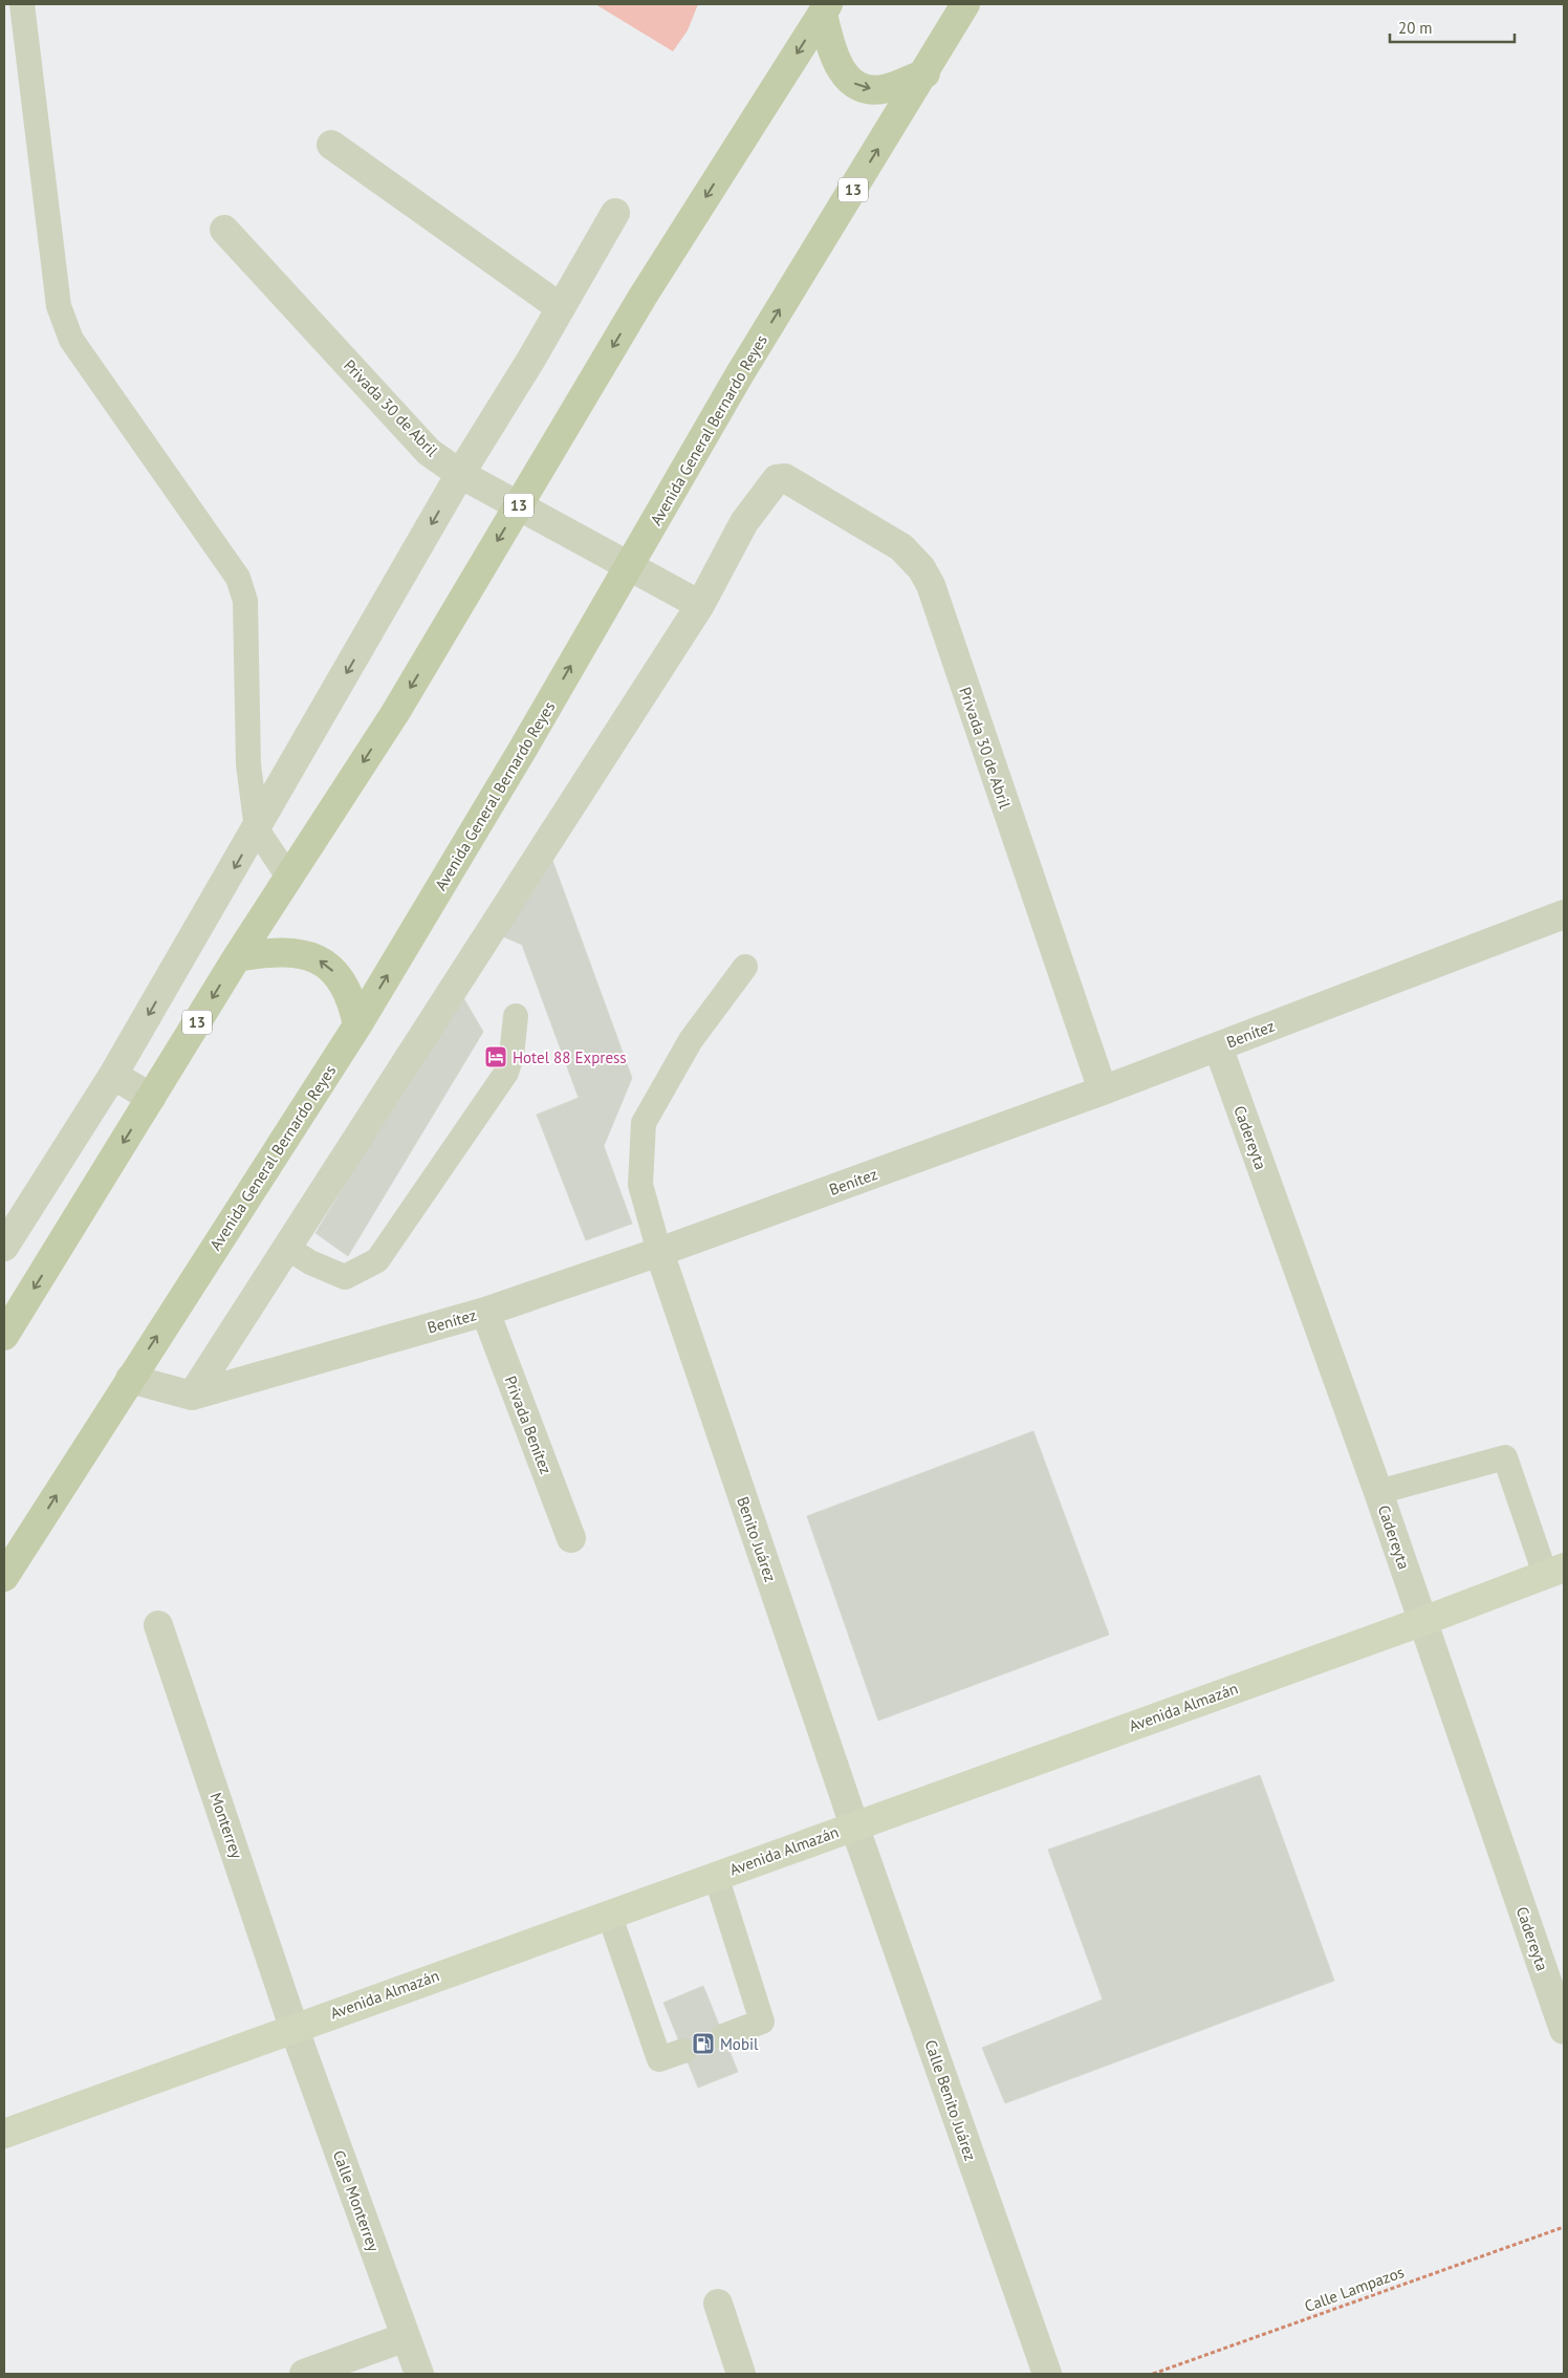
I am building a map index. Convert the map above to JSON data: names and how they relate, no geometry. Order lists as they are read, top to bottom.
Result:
{
  "streets": {
    "main road": ["13", "Avenida General Bernardo Reyes", "Avenida Almazán"],
    "street": [
      "Privada 30 de Abril",
      "Benítez",
      "Cadereyta",
      "Privada Benítez",
      "Benito Juárez",
      "Monterrey",
      "Calle Benito Juárez",
      "Calle Monterrey"
    ],
    "path": ["Calle Lampazos"]
  },
  "crossings": [
    ["Privada 30 de Abril", "Benítez"],
    ["Benítez", "Cadereyta"],
    ["Benítez", "Privada Benítez"],
    ["Benítez", "Benito Juárez"],
    ["Cadereyta", "Avenida Almazán"],
    ["Benito Juárez", "Avenida Almazán"],
    ["Benito Juárez", "Calle Benito Juárez"],
    ["Avenida Almazán", "Monterrey"],
    ["Avenida Almazán", "Calle Benito Juárez"],
    ["Avenida Almazán", "Calle Monterrey"],
    ["Monterrey", "Calle Monterrey"]
  ],
  "places": {
    "hotel": ["Hotel 88 Express"],
    "fuel station": ["Mobil"]
  },
  "scale_bar": "20 m"
}
